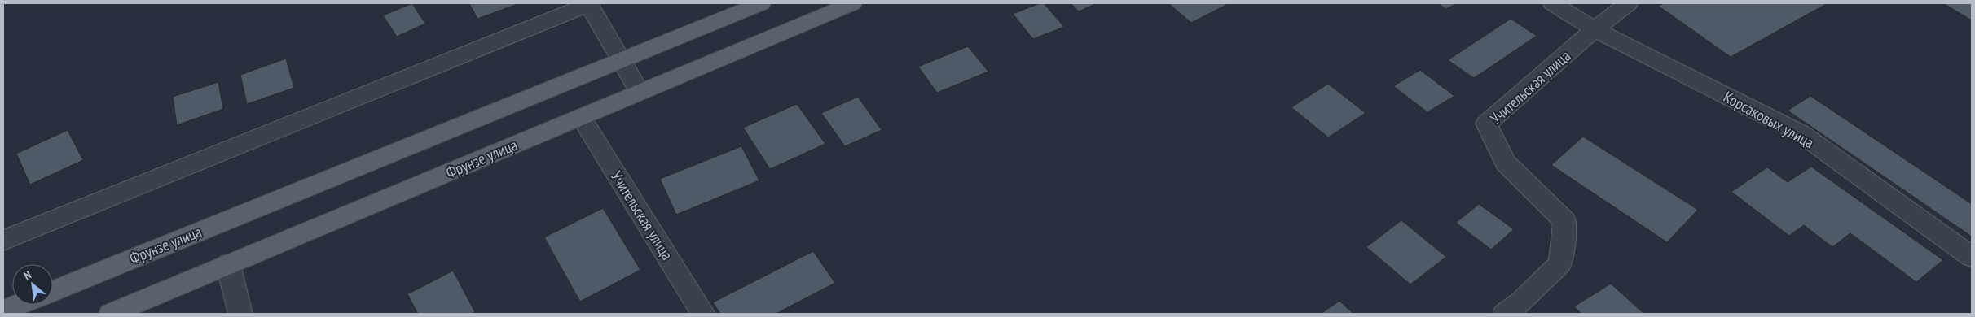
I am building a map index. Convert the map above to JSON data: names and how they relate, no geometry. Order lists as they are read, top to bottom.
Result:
{
  "streets": {
    "main road": ["Фрунзе улица"],
    "street": ["Учительская улица", "Корсаковых улица"]
  },
  "crossings": [
    ["Учительская улица", "Корсаковых улица"],
    ["Учительская улица", "Фрунзе улица"]
  ],
  "north": "top left"
}
